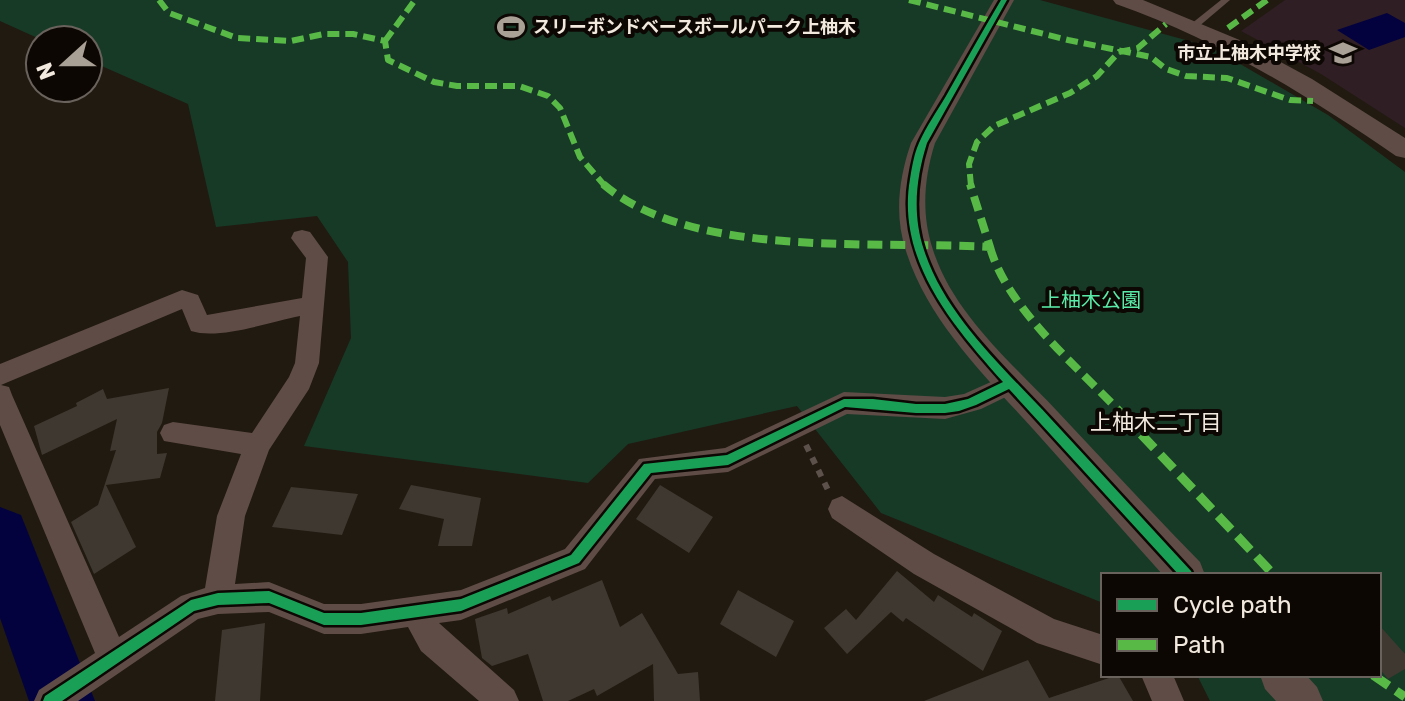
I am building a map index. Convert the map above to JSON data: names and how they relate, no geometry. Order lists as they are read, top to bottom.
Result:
{
  "districts": ["上柚木二丁目"],
  "parks": ["上柚木公園"],
  "places": {
    "sports": ["スリーボンドベースボールパーク上柚木"],
    "school or university": ["市立上柚木中学校"]
  },
  "legend": ["Cycle path", "Path"],
  "north": "left"
}
